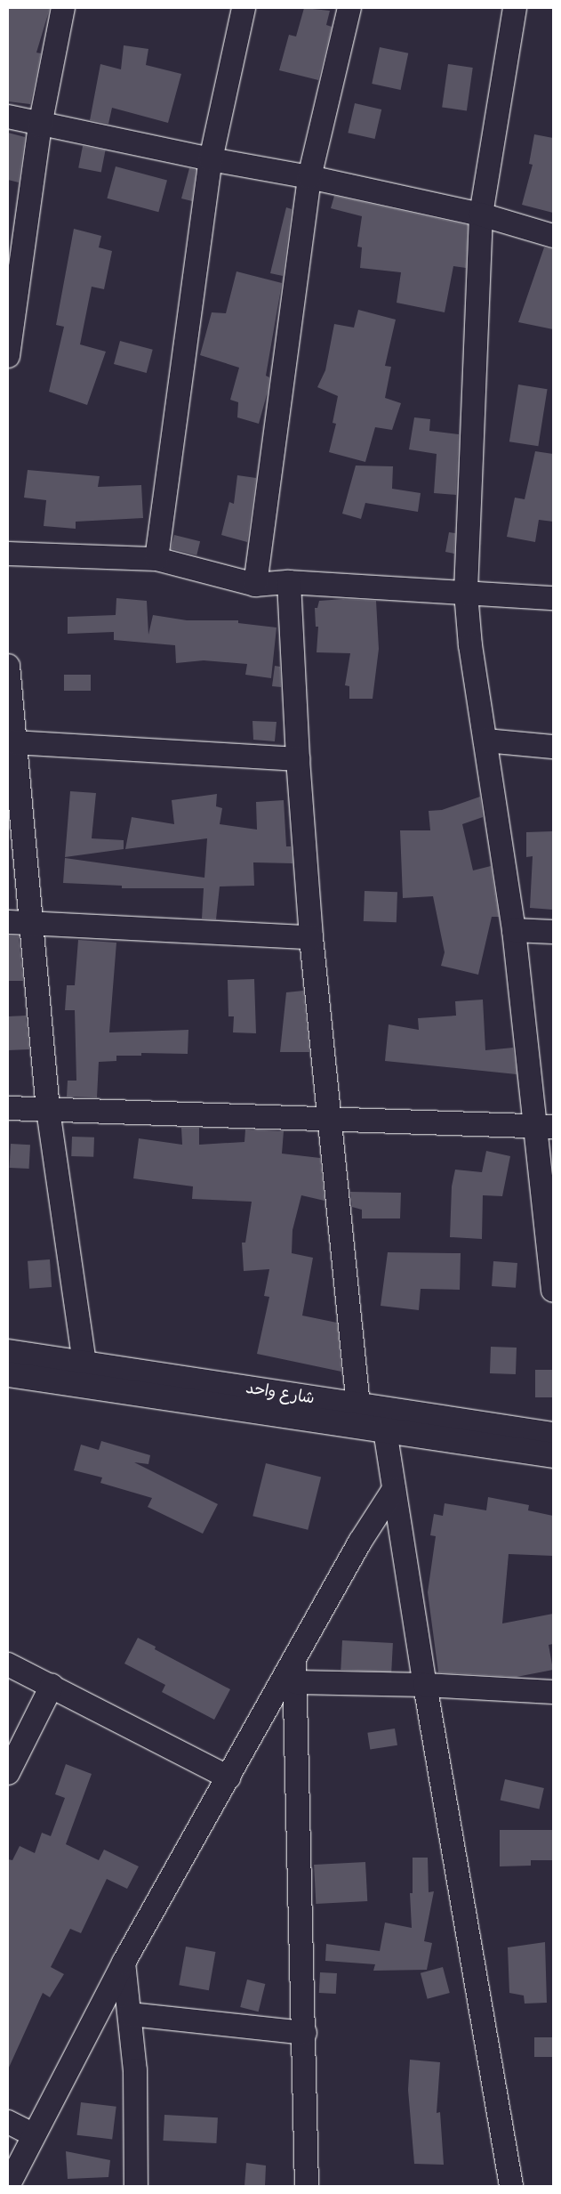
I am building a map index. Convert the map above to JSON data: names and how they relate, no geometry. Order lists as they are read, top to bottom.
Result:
{
  "streets": {
    "street": ["شارع واحد"]
  }
}
